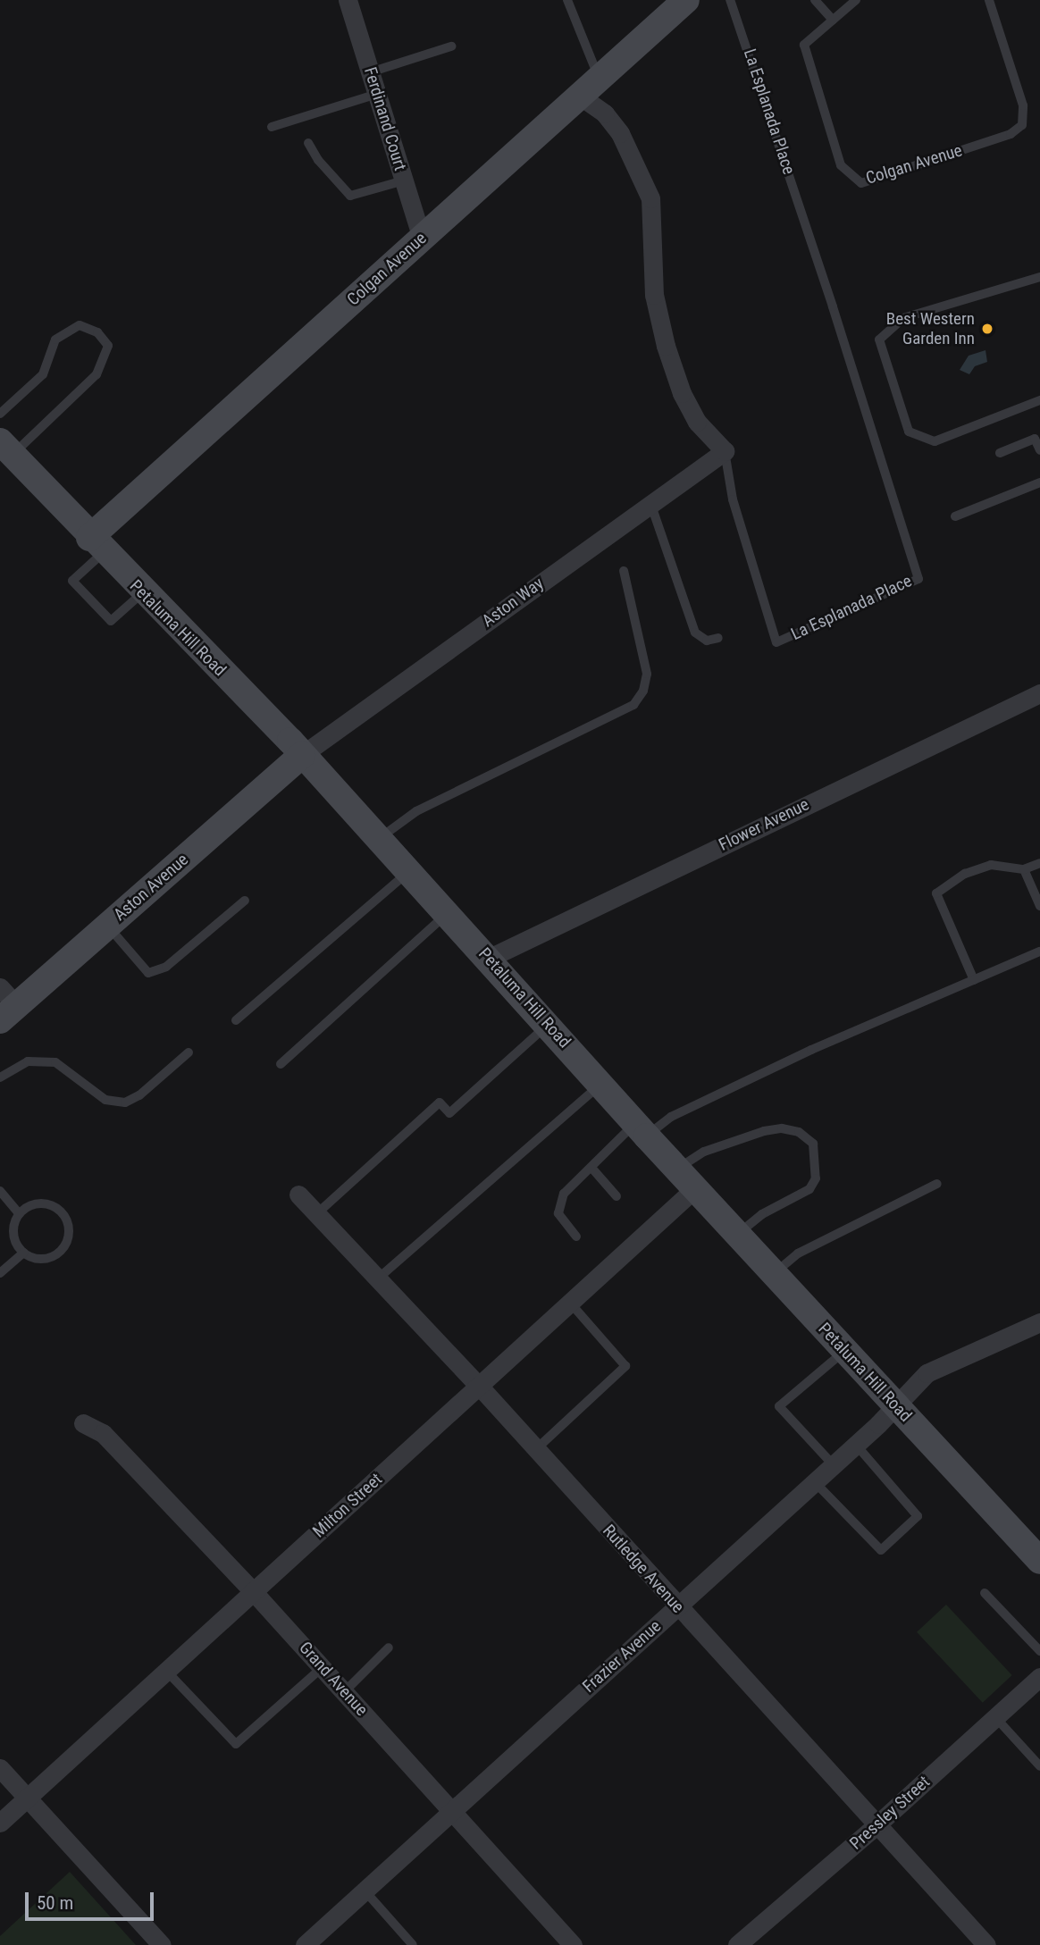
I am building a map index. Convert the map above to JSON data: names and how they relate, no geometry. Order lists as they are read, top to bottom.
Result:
{
  "streets": {
    "main road": ["Colgan Avenue", "Petaluma Hill Road", "Aston Avenue"],
    "street": [
      "Ferdinand Court",
      "Aston Way",
      "Flower Avenue",
      "Milton Street",
      "Rutledge Avenue",
      "Frazier Avenue",
      "Grand Avenue",
      "Pressley Street"
    ],
    "lane": ["La Esplanada Place"]
  },
  "crossings": [
    ["La Esplanada Place", "Aston Way"],
    ["Ferdinand Court", "Colgan Avenue"],
    ["Colgan Avenue", "Petaluma Hill Road"],
    ["Aston Way", "Petaluma Hill Road"],
    ["Aston Way", "Aston Avenue"],
    ["Petaluma Hill Road", "Flower Avenue"],
    ["Petaluma Hill Road", "Aston Avenue"],
    ["Petaluma Hill Road", "Milton Street"],
    ["Petaluma Hill Road", "Frazier Avenue"],
    ["Milton Street", "Rutledge Avenue"],
    ["Milton Street", "Grand Avenue"],
    ["Rutledge Avenue", "Frazier Avenue"],
    ["Rutledge Avenue", "Pressley Street"],
    ["Frazier Avenue", "Grand Avenue"]
  ],
  "places": ["Best Western Garden Inn"],
  "scale_bar": "50 m"
}
